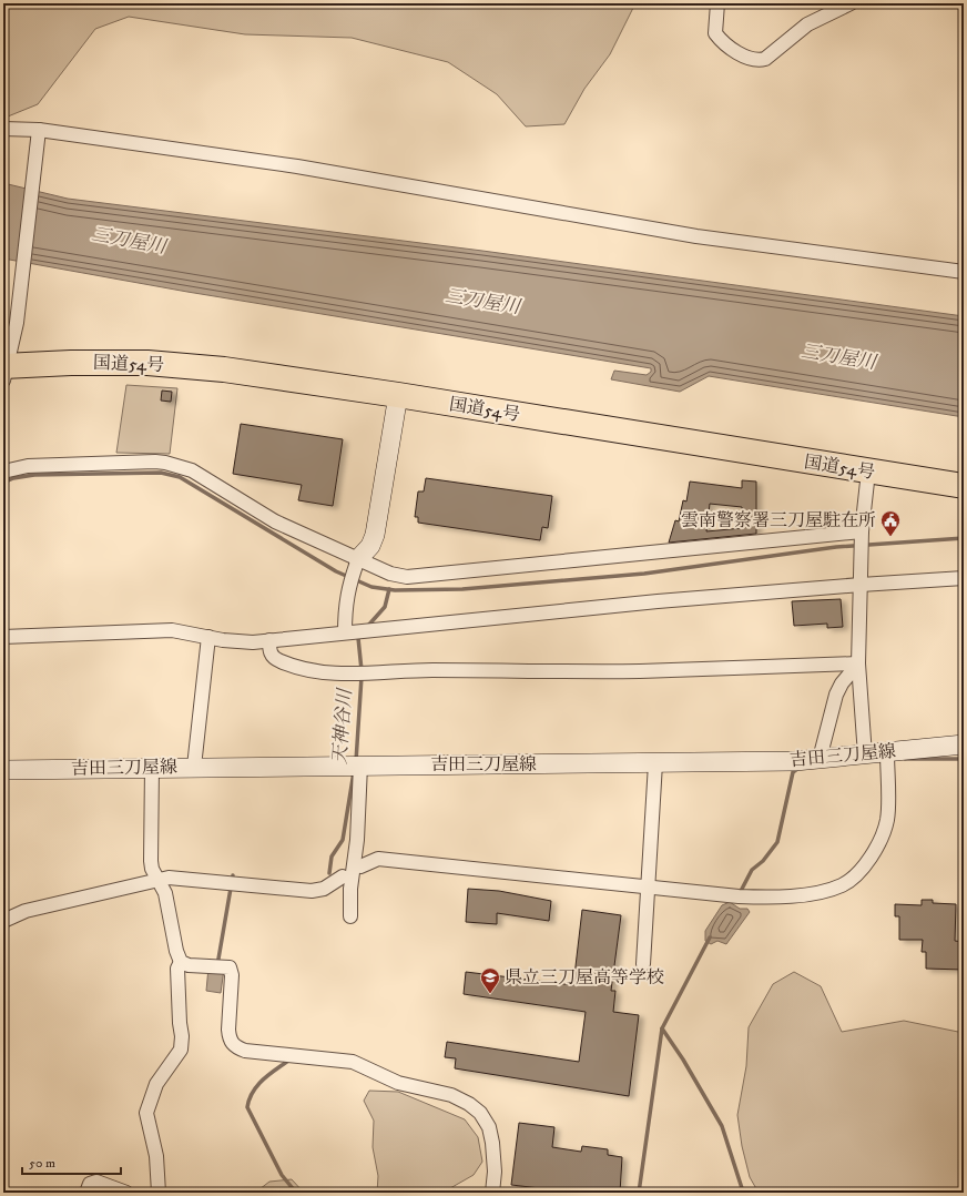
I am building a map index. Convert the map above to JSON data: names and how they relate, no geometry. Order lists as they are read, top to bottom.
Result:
{
  "streets": {
    "highway": ["国道54号"],
    "main road": ["吉田三刀屋線"]
  },
  "water": ["三刀屋川", "天神谷川"],
  "places": {
    "public building": ["雲南警察署三刀屋駐在所"],
    "school or university": ["県立三刀屋高等学校"]
  },
  "scale_bar": "50 m"
}
